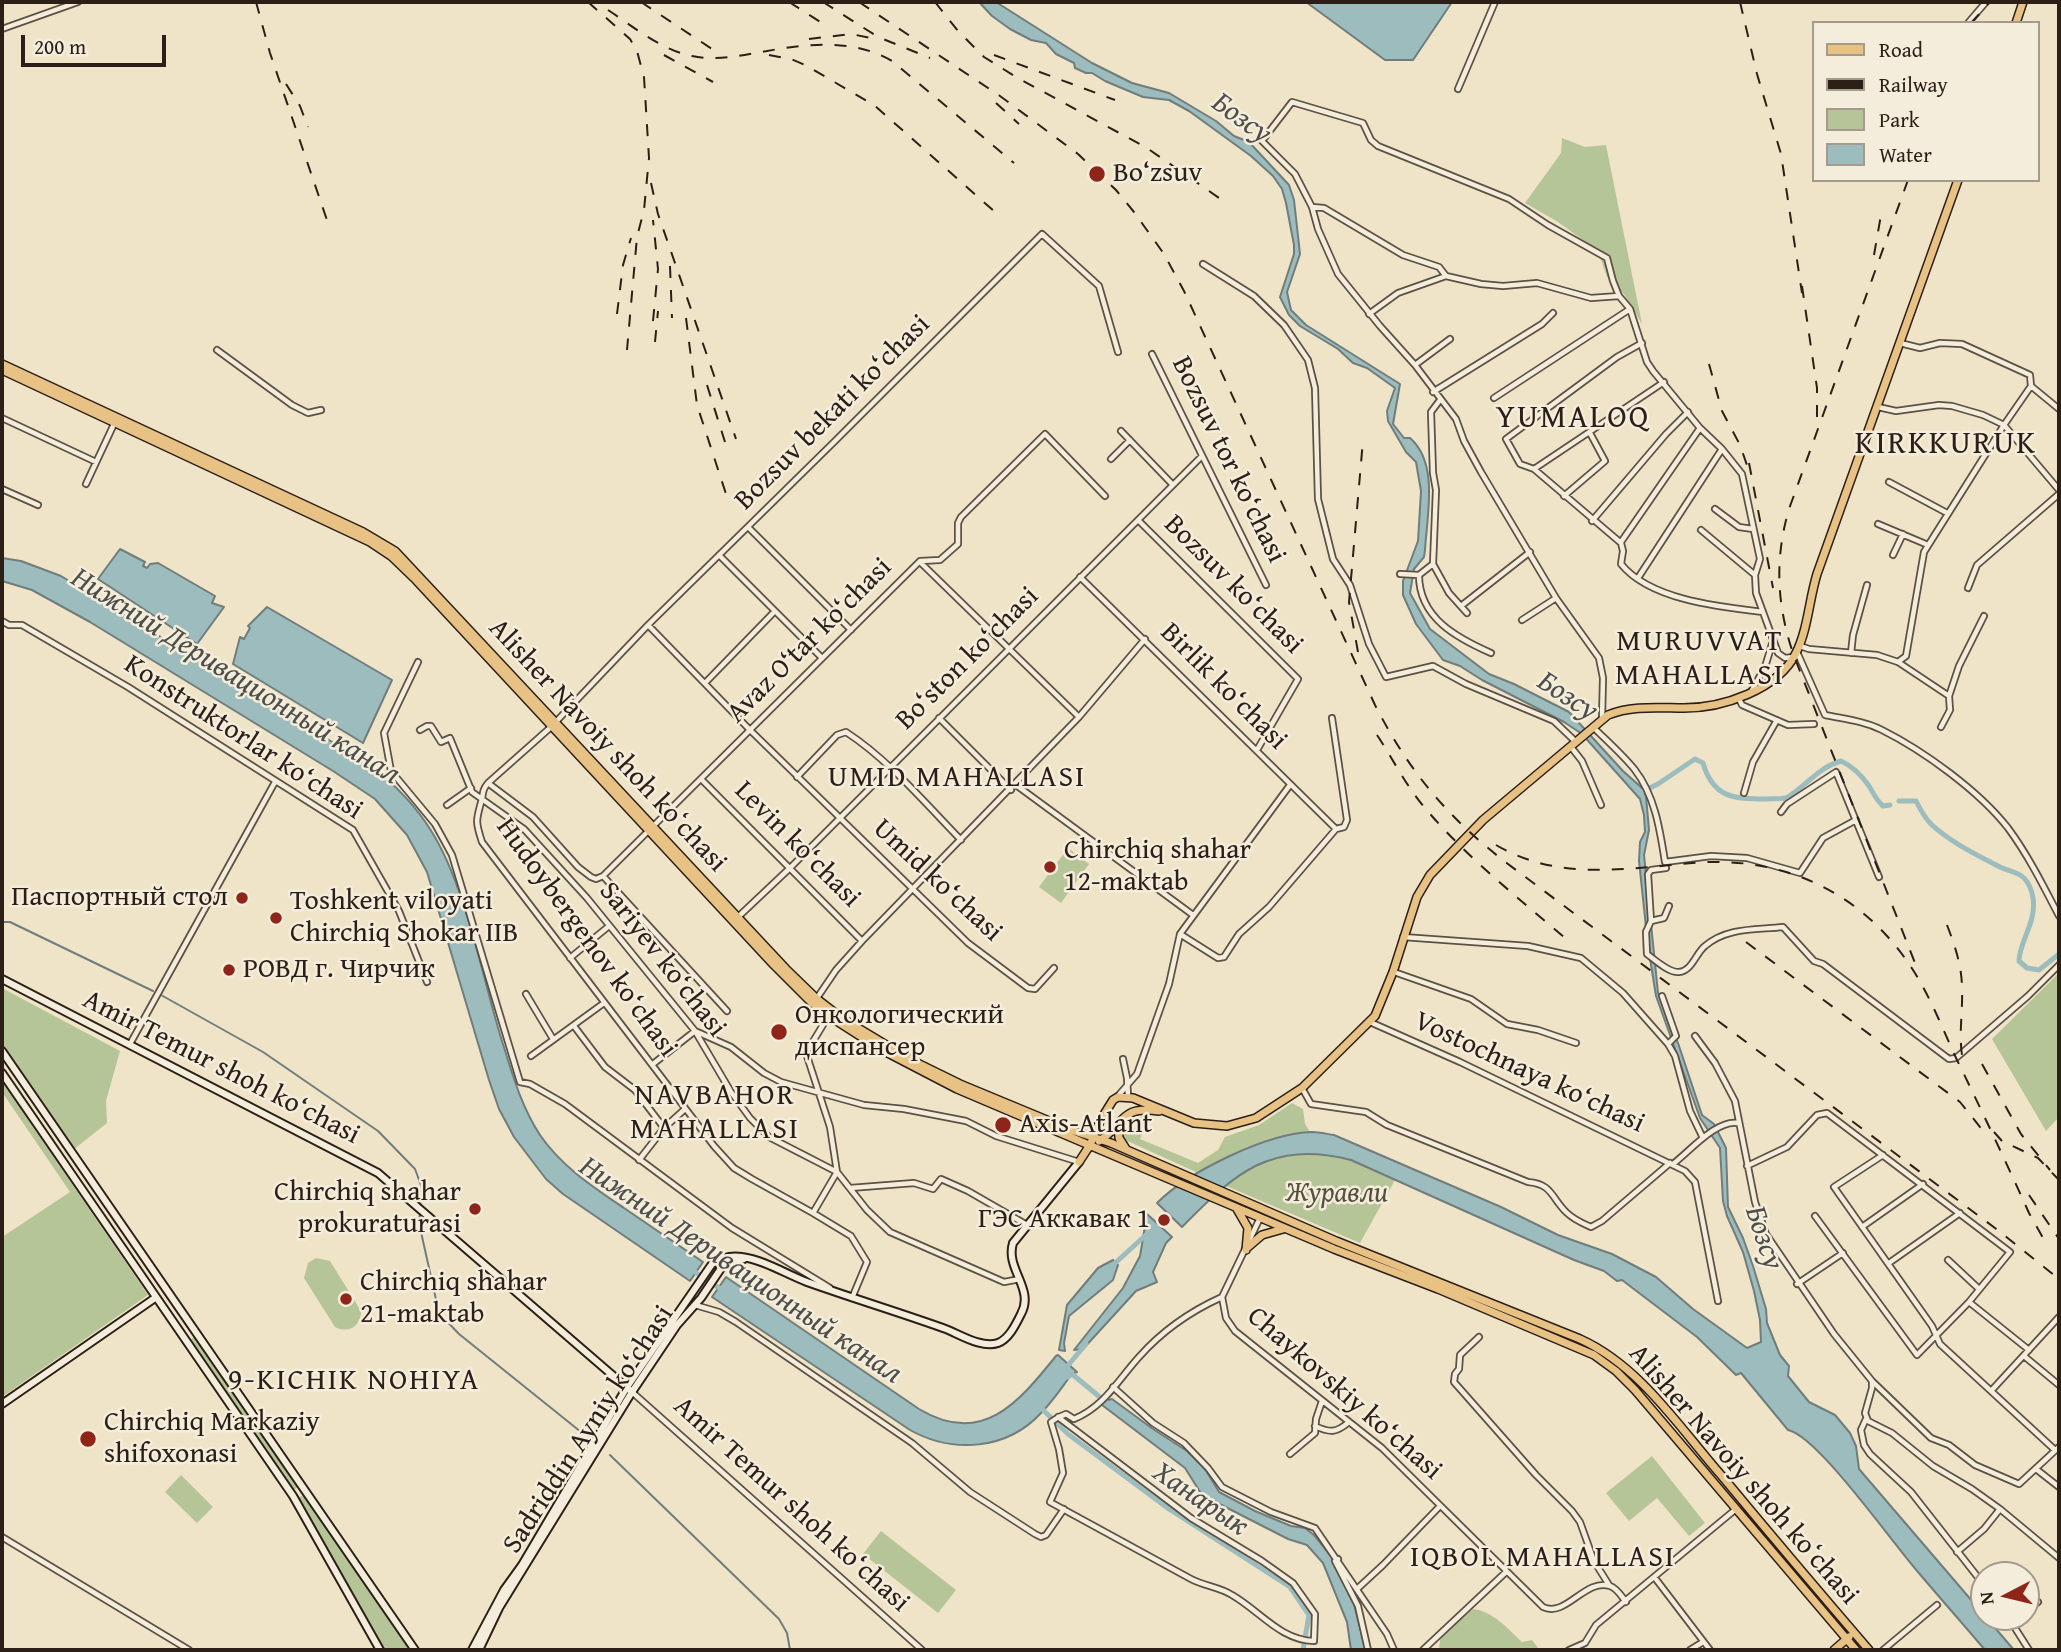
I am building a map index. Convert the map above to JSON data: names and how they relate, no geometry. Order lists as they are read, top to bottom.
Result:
{
  "streets": {
    "main road": ["Alisher Navoiy shoh koʻchasi", "Amir Temur shoh ko‘chasi", "Sadriddin Ayniy ko‘chasi"],
    "street": [
      "Bozsuv bekati ko‘chasi",
      "Bozsuv tor ko‘chasi",
      "Bozsuv ko‘chasi",
      "Avaz O‘tar ko‘chasi",
      "Bo‘ston ko‘chasi",
      "Birlik ko‘chasi",
      "Konstruktorlar ko‘chasi",
      "Levin ko‘chasi",
      "Umid ko‘chasi",
      "Hudoybergenov ko‘chasi",
      "Sariyev ko‘chasi",
      "Vostochnaya ko‘chasi",
      "Chaykovskiy ko‘chasi"
    ]
  },
  "crossings": [
    ["Bozsuv bekati ko‘chasi", "Alisher Navoiy shoh koʻchasi"],
    ["Bozsuv bekati ko‘chasi", "Umid ko‘chasi"],
    ["Bozsuv bekati ko‘chasi", "Hudoybergenov ko‘chasi"],
    ["Bozsuv tor ko‘chasi", "Bo‘ston ko‘chasi"],
    ["Bozsuv ko‘chasi", "Bo‘ston ko‘chasi"],
    ["Bozsuv ko‘chasi", "Birlik ko‘chasi"],
    ["Avaz O‘tar ko‘chasi", "Alisher Navoiy shoh koʻchasi"],
    ["Avaz O‘tar ko‘chasi", "Levin ko‘chasi"],
    ["Avaz O‘tar ko‘chasi", "Umid ko‘chasi"],
    ["Bo‘ston ko‘chasi", "Birlik ko‘chasi"],
    ["Bo‘ston ko‘chasi", "Alisher Navoiy shoh koʻchasi"],
    ["Bo‘ston ko‘chasi", "Levin ko‘chasi"],
    ["Bo‘ston ko‘chasi", "Umid ko‘chasi"],
    ["Alisher Navoiy shoh koʻchasi", "Chaykovskiy ko‘chasi"],
    ["Hudoybergenov ko‘chasi", "Sariyev ko‘chasi"],
    ["Amir Temur shoh ko‘chasi", "Sadriddin Ayniy ko‘chasi"]
  ],
  "districts": [
    "YUMALOQ",
    "KIRKKURUK",
    "MURUVVAT MAHALLASI",
    "UMID MAHALLASI",
    "NAVBAHOR MAHALLASI",
    "9-KICHIK NOHIYA",
    "IQBOL MAHALLASI"
  ],
  "water": ["Бозсу", "Нижний Деривационный канал", "Ханарык"],
  "parks": ["Журавли"],
  "places": [
    "Bo‘zsuv",
    "Chirchiq shahar 12-maktab",
    "Паспортный стол",
    "Toshkent viloyati Chirchiq Shokar IIB",
    "РОВД г. Чирчик",
    "Онкологический диспансер",
    "Axis-Atlant",
    "Chirchiq shahar prokuraturasi",
    "ГЭС Аккавак 1",
    "Chirchiq shahar 21-maktab",
    "Chirchiq Markaziy shifoxonasi"
  ],
  "legend": [
    "Road",
    "Railway",
    "Park",
    "Water"
  ],
  "scale_bar": "200 m",
  "north": "left"
}
